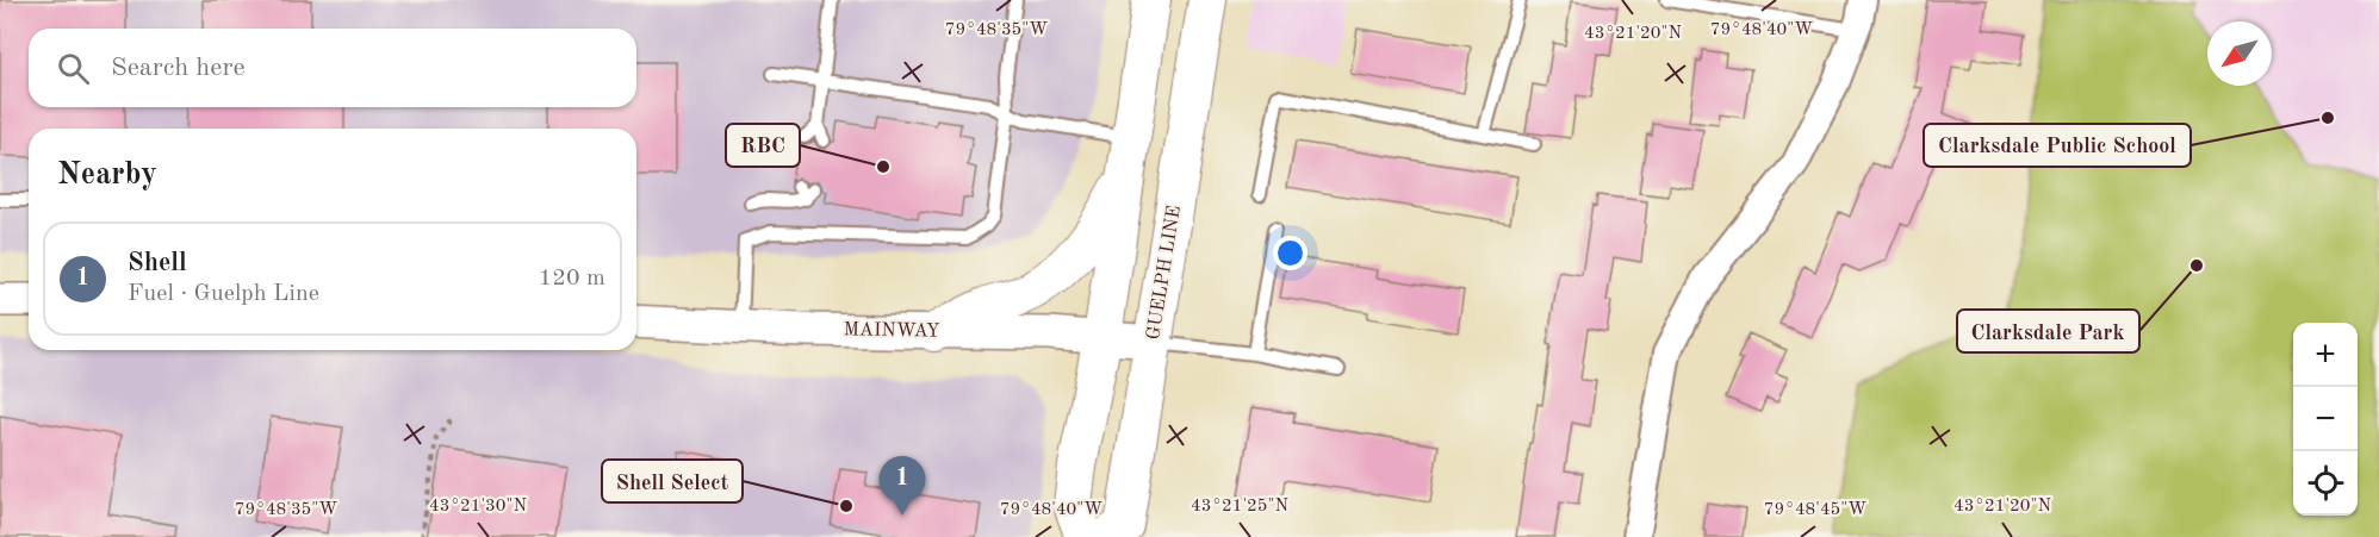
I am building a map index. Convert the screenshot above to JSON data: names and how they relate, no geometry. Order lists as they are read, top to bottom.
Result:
{
  "streets": {
    "main road": ["GUELPH LINE"],
    "street": ["MAINWAY"]
  },
  "crossings": [
    ["GUELPH LINE", "MAINWAY"]
  ],
  "places": [
    "Clarksdale Public School",
    "RBC",
    "Clarksdale Park",
    "Shell Select"
  ],
  "north": "bottom left",
  "page": {
    "search": "Search here",
    "heading": "Nearby",
    "list": [
      {
        "mark": "1",
        "name": "Shell",
        "note": "Fuel · Guelph Line",
        "value": "120 m"
      }
    ],
    "map_buttons": ["+", "−"],
    "pins": "1"
  },
  "coordinates": [
    "79°48'35\"W",
    "79°48'40\"W",
    "43°21'20\"N",
    "43°21'30\"N",
    "43°21'25\"N",
    "79°48'45\"W"
  ]
}
